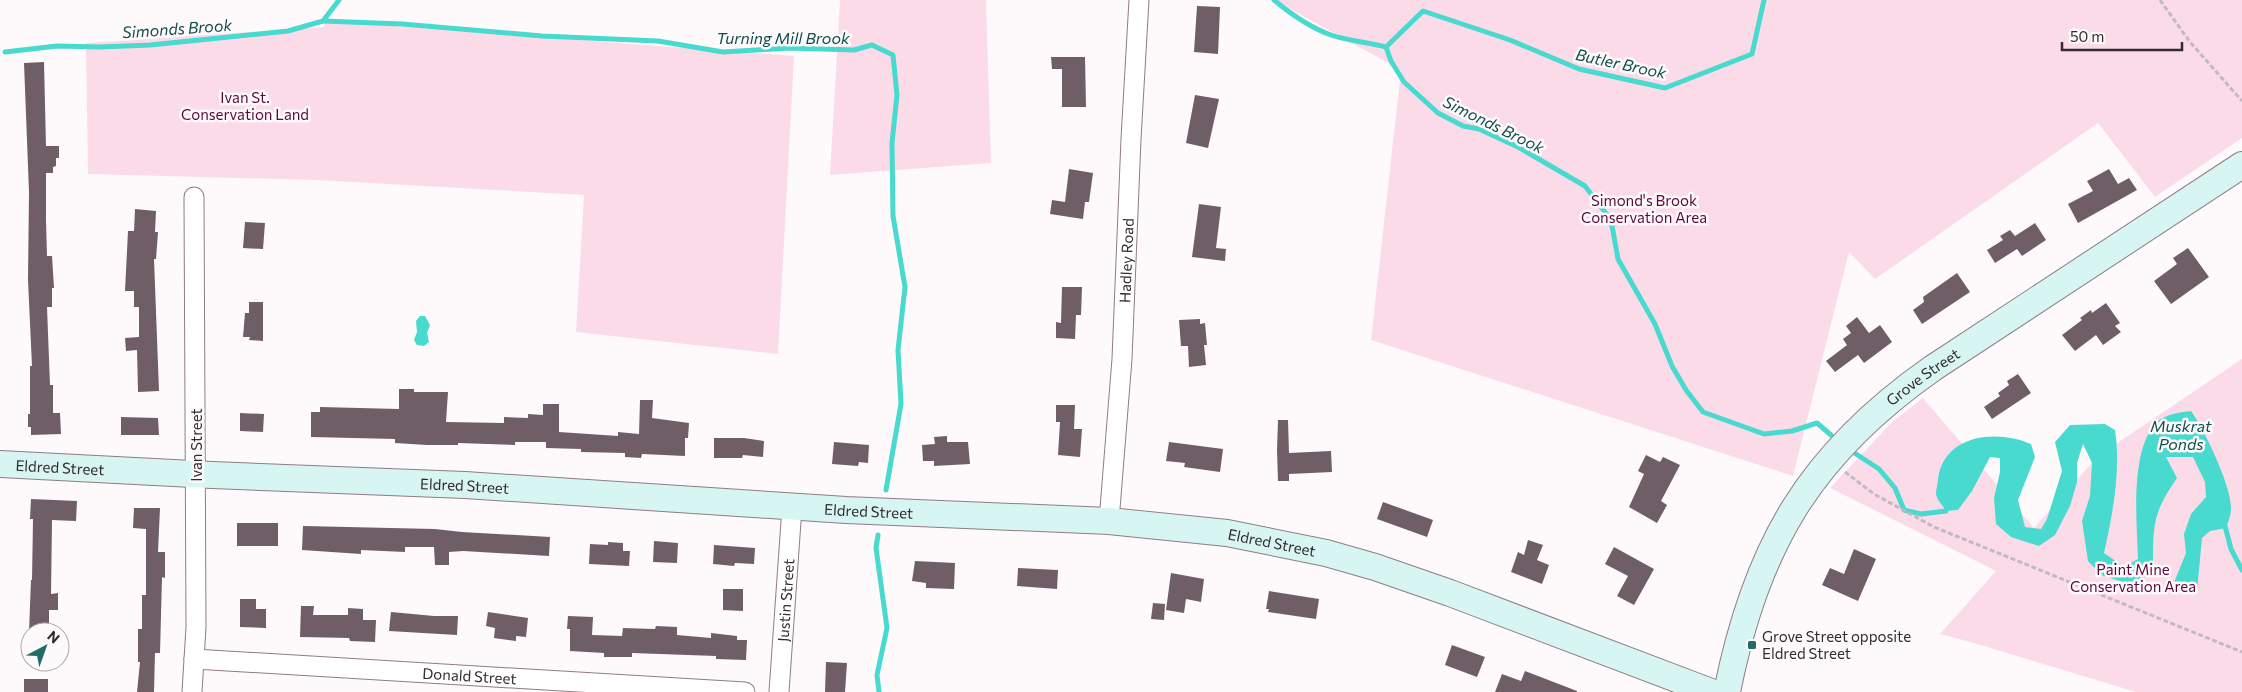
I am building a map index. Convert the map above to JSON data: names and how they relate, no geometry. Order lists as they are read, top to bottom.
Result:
{
  "streets": {
    "street": [
      "Hadley Road",
      "Grove Street",
      "Ivan Street",
      "Eldred Street",
      "Justin Street",
      "Donald Street"
    ]
  },
  "crossings": [
    ["Hadley Road", "Eldred Street"],
    ["Ivan Street", "Eldred Street"],
    ["Ivan Street", "Donald Street"],
    ["Eldred Street", "Justin Street"]
  ],
  "water": [
    "Simonds Brook",
    "Turning Mill Brook",
    "Butler Brook",
    "Muskrat Ponds"
  ],
  "parks": ["Ivan St. Conservation Land", "Simond's Brook Conservation Area", "Paint Mine Conservation Area"],
  "places": {
    "transit": ["Grove Street opposite Eldred Street"]
  },
  "scale_bar": "50 m",
  "north": "top right"
}
